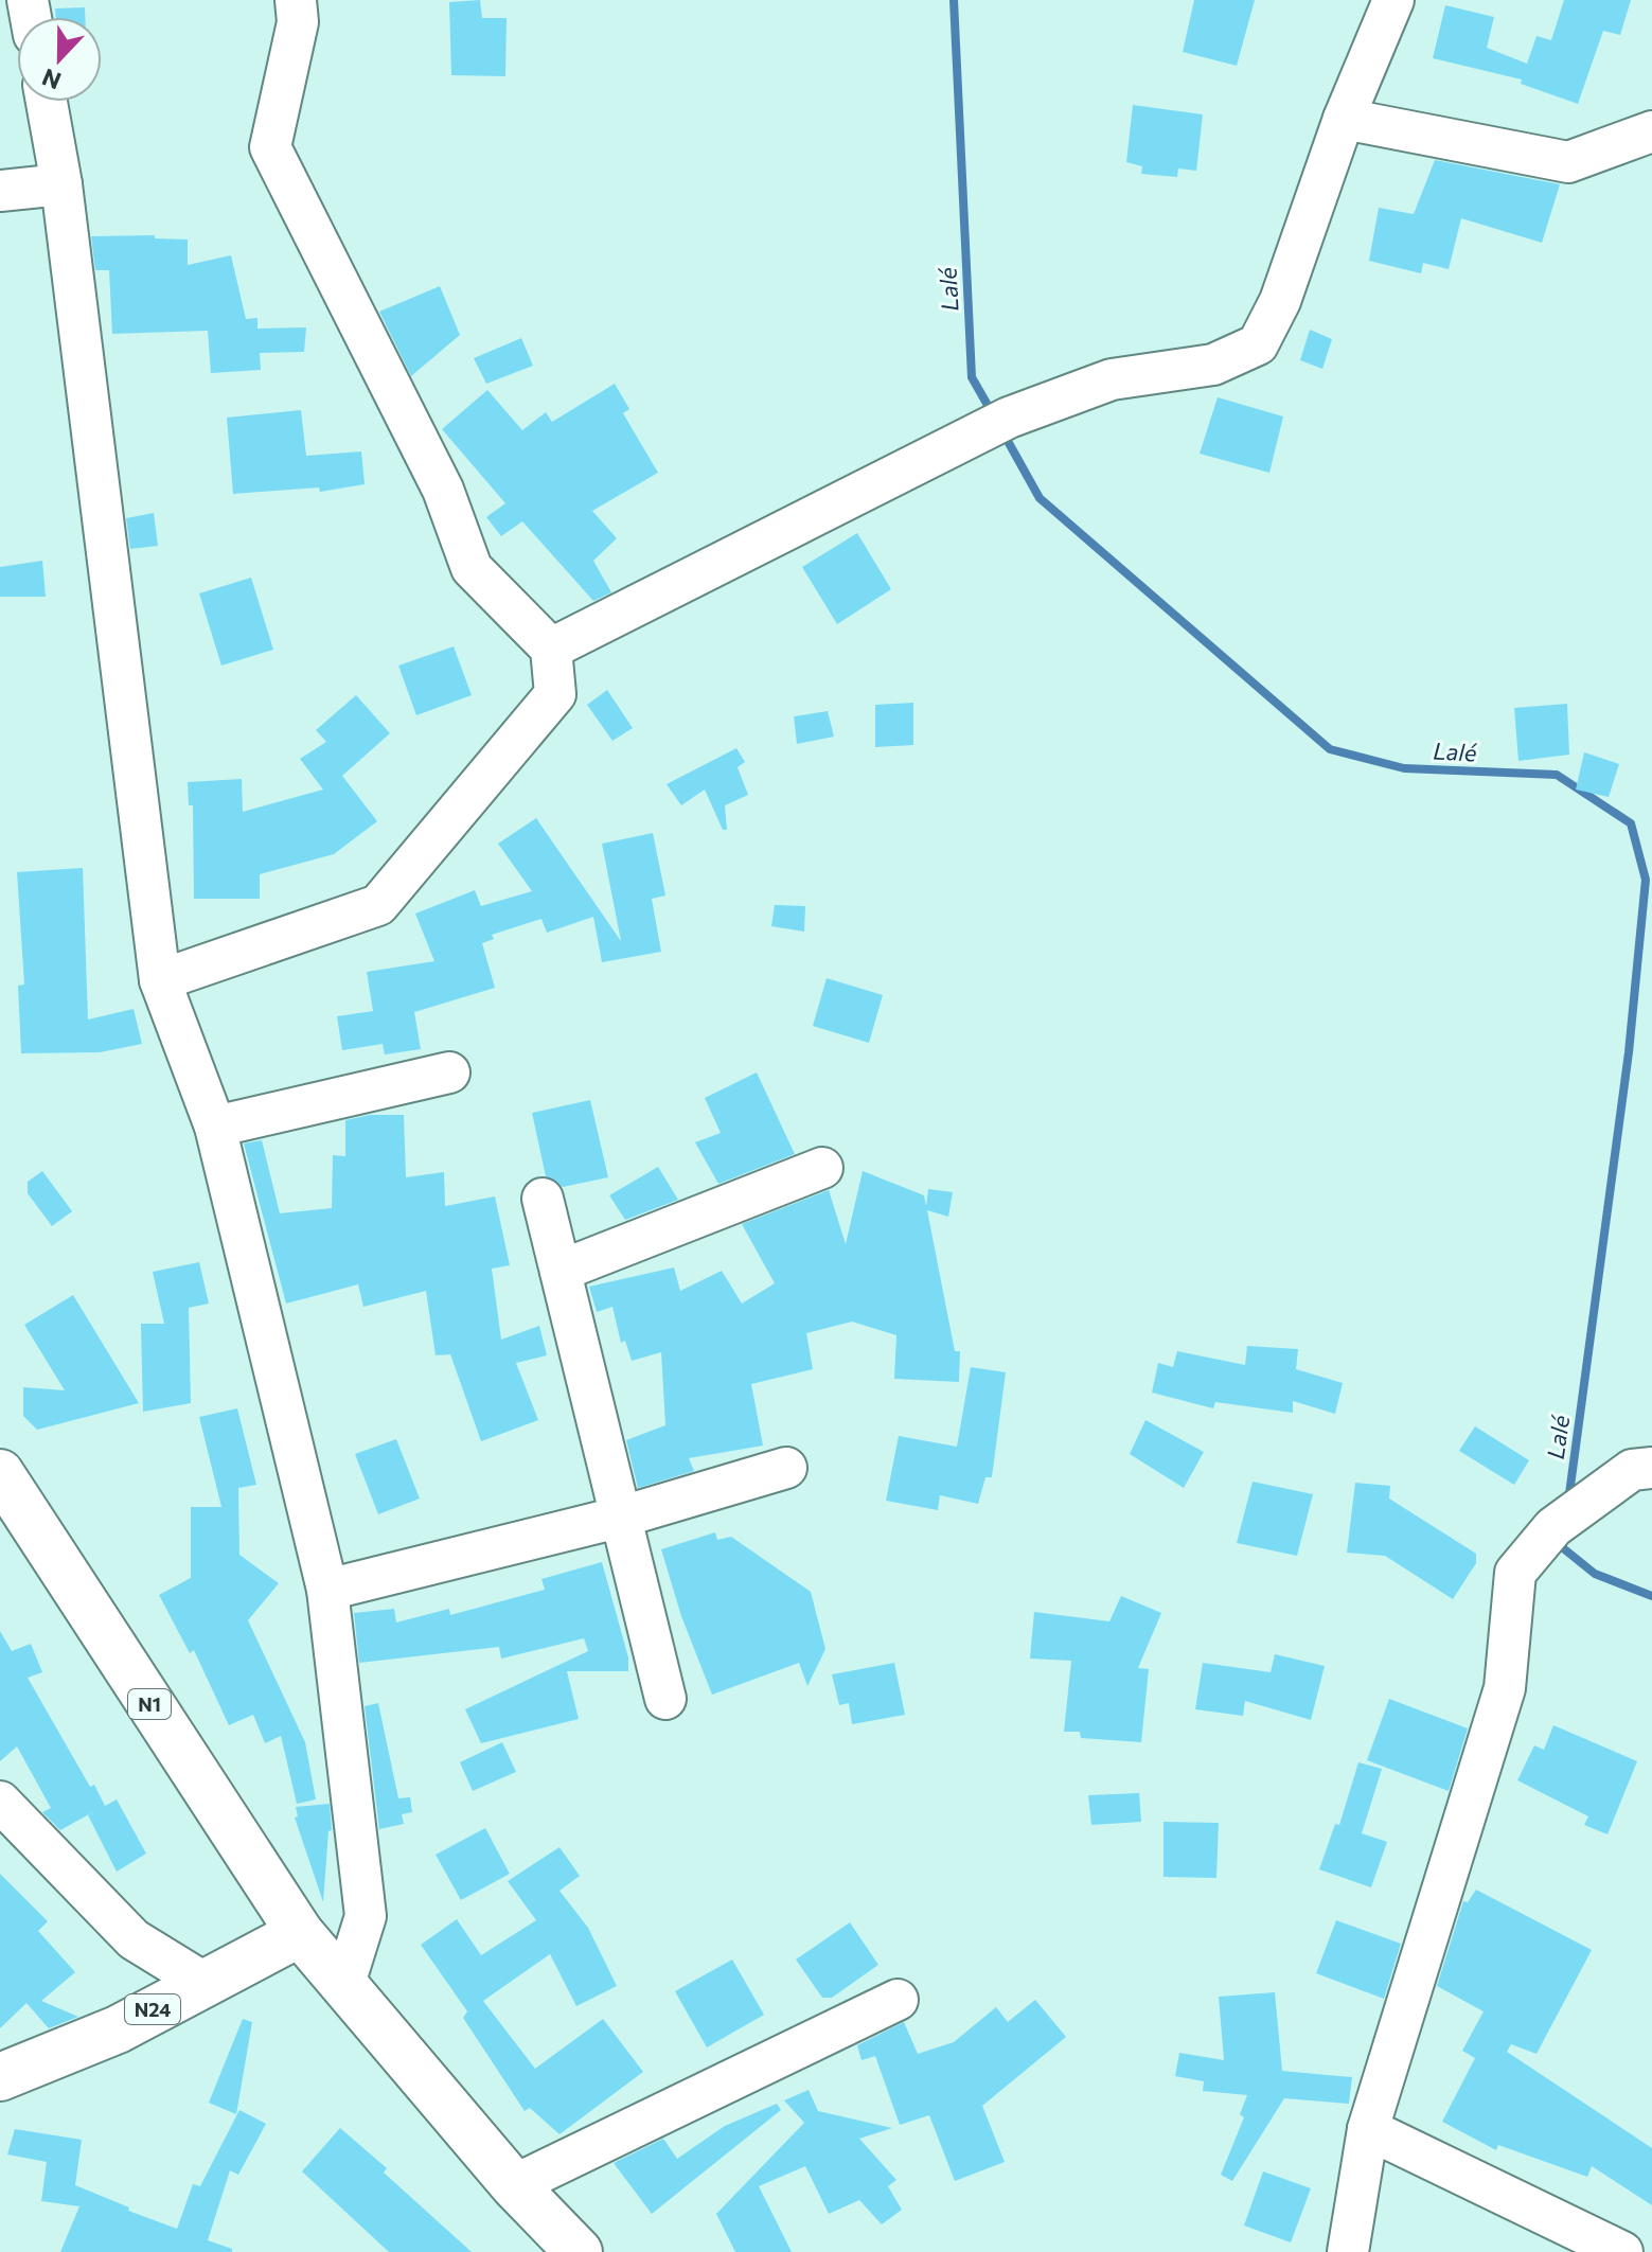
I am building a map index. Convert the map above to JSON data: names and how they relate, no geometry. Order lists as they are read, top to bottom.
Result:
{
  "streets": {
    "main road": ["N1", "N24"]
  },
  "crossings": [
    ["N1", "N24"]
  ],
  "water": ["Lalé"],
  "north": "bottom"
}
